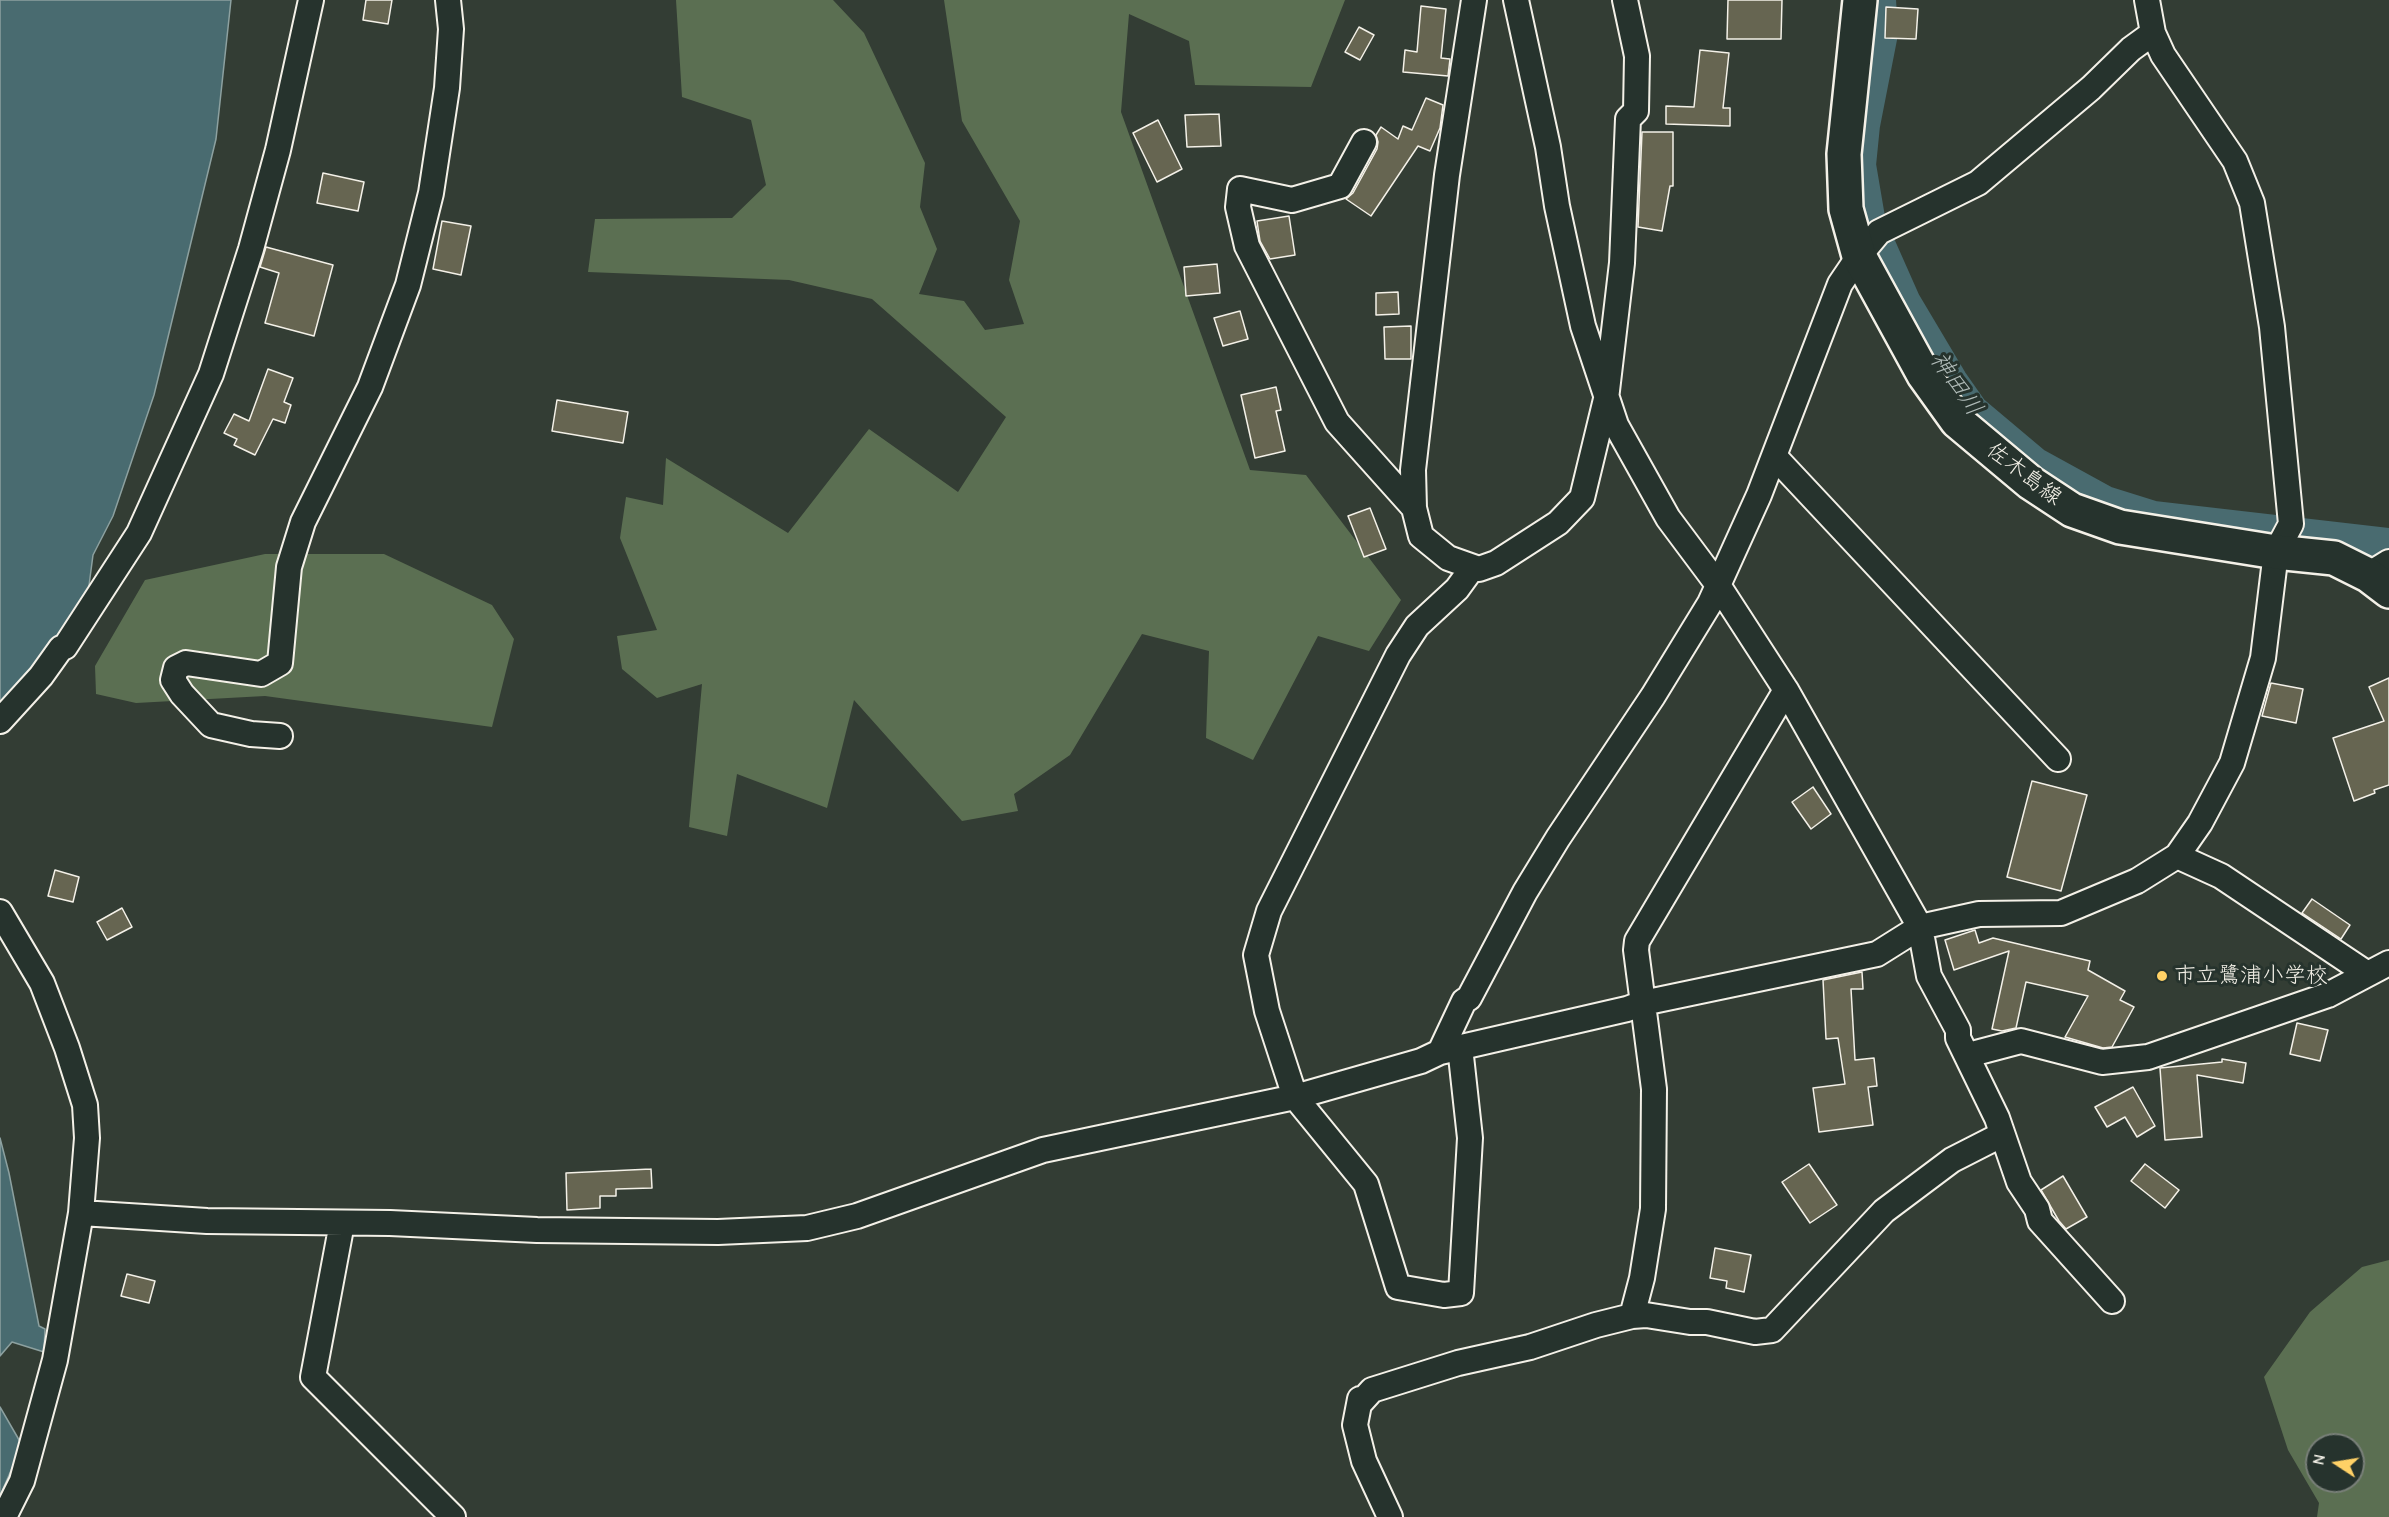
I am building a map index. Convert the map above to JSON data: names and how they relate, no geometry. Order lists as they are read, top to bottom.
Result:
{
  "streets": {
    "main road": ["佐木島線"]
  },
  "water": ["神田川"],
  "places": ["市立鷺浦小学校"],
  "north": "left"
}
